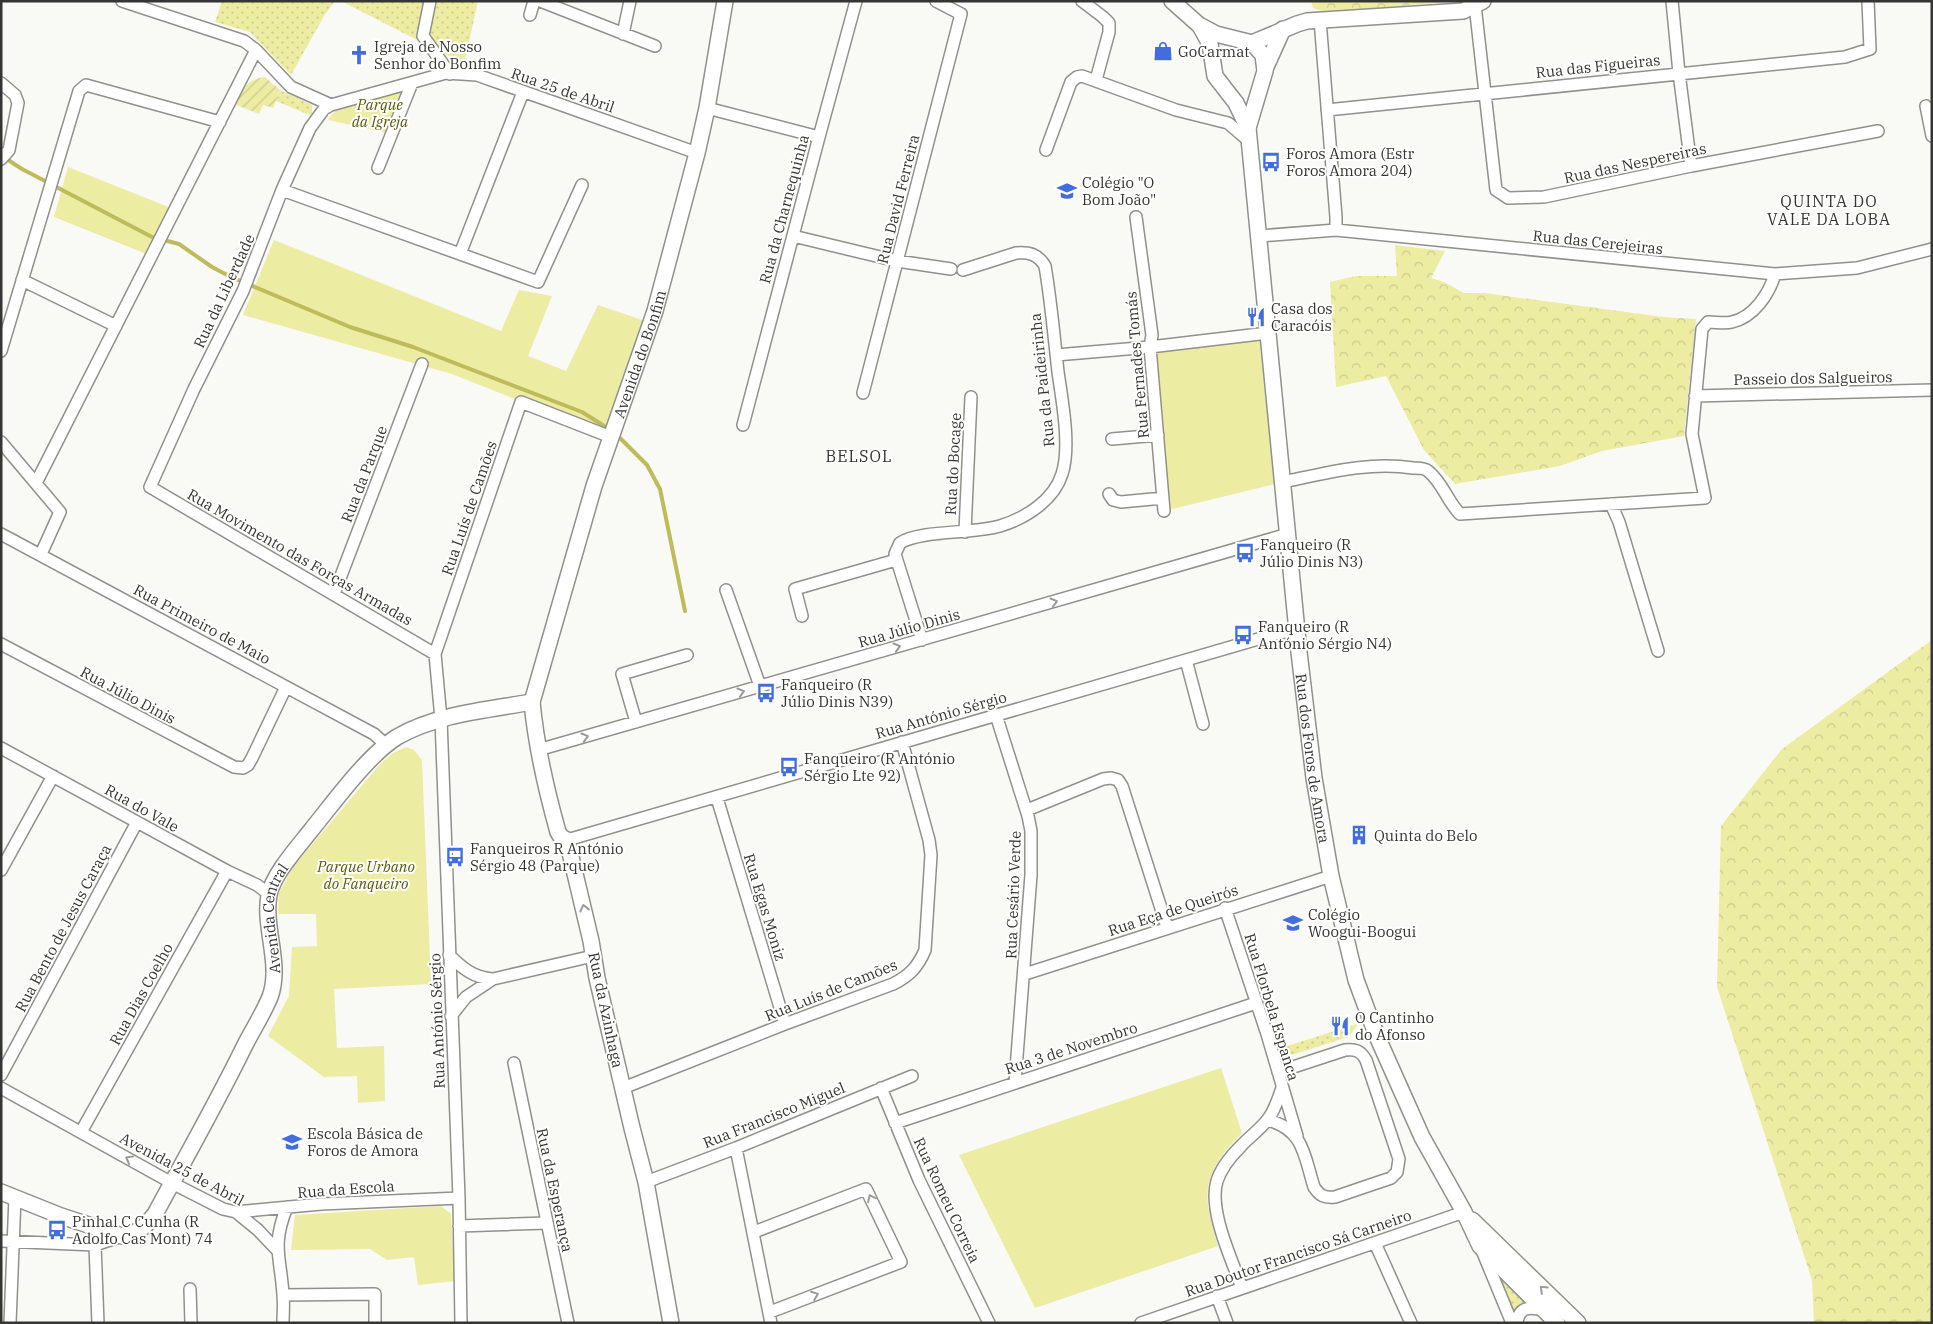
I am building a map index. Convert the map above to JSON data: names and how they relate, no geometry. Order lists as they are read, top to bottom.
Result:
{
  "streets": {
    "street": [
      "Rua das Figueiras",
      "Rua 25 de Abril",
      "Rua das Nespereiras",
      "Rua David Ferreira",
      "Rua da Charnequinha",
      "Rua das Cerejeiras",
      "Rua da Liberdade",
      "Avenida do Bonfim",
      "Rua Fernades Tomás",
      "Passeio dos Salgueiros",
      "Rua da Paideirinha",
      "Rua do Bocage",
      "Rua da Parque",
      "Rua Luís de Camões",
      "Rua Movimento das Forças Armadas",
      "Rua Primeiro de Maio",
      "Rua Júlio Dinis",
      "Rua António Sérgio",
      "Rua dos Foros de Amora",
      "Rua do Vale",
      "Rua Cesário Verde",
      "Rua Egas Moniz",
      "Rua Eça de Queirós",
      "Avenida Central",
      "Rua Bento de Jesus Caraça",
      "Rua Dias Coelho",
      "Rua Florbela Espanca",
      "Rua da Azinhaga",
      "Rua 3 de Novembro",
      "Rua Francisco Miguel",
      "Avenida 25 de Abril",
      "Rua da Escola",
      "Rua da Esperança",
      "Rua Romeu Correia",
      "Rua Doutor Francisco Sá Carneiro"
    ]
  },
  "crossings": [
    ["Rua das Figueiras", "Rua das Nespereiras"],
    ["Rua 25 de Abril", "Rua da Liberdade"],
    ["Rua 25 de Abril", "Avenida do Bonfim"],
    ["Rua das Cerejeiras", "Rua dos Foros de Amora"],
    ["Rua da Liberdade", "Rua Movimento das Forças Armadas"],
    ["Avenida do Bonfim", "Rua Luís de Camões"],
    ["Avenida do Bonfim", "Avenida Central"],
    ["Avenida do Bonfim", "Rua da Azinhaga"],
    ["Rua da Paideirinha", "Rua do Bocage"],
    ["Rua da Parque", "Rua Movimento das Forças Armadas"],
    ["Rua Luís de Camões", "Rua Movimento das Forças Armadas"],
    ["Rua Luís de Camões", "Rua António Sérgio"],
    ["Rua Luís de Camões", "Rua Egas Moniz"],
    ["Rua Luís de Camões", "Avenida Central"],
    ["Rua Luís de Camões", "Rua da Azinhaga"],
    ["Rua Primeiro de Maio", "Rua Júlio Dinis"],
    ["Rua Primeiro de Maio", "Avenida Central"],
    ["Rua Júlio Dinis", "Rua dos Foros de Amora"],
    ["Rua Júlio Dinis", "Rua da Azinhaga"],
    ["Rua António Sérgio", "Rua dos Foros de Amora"],
    ["Rua António Sérgio", "Rua Cesário Verde"],
    ["Rua António Sérgio", "Rua Egas Moniz"],
    ["Rua António Sérgio", "Avenida Central"],
    ["Rua António Sérgio", "Rua da Azinhaga"],
    ["Rua António Sérgio", "Rua da Escola"],
    ["Rua dos Foros de Amora", "Rua Eça de Queirós"],
    ["Rua dos Foros de Amora", "Rua Doutor Francisco Sá Carneiro"],
    ["Rua do Vale", "Avenida Central"],
    ["Rua do Vale", "Rua Bento de Jesus Caraça"],
    ["Rua do Vale", "Rua Dias Coelho"],
    ["Rua Cesário Verde", "Rua Eça de Queirós"],
    ["Rua Cesário Verde", "Rua 3 de Novembro"],
    ["Rua Eça de Queirós", "Rua Florbela Espanca"],
    ["Avenida Central", "Rua da Azinhaga"],
    ["Avenida Central", "Avenida 25 de Abril"],
    ["Rua Dias Coelho", "Avenida 25 de Abril"],
    ["Rua Florbela Espanca", "Rua 3 de Novembro"],
    ["Rua da Azinhaga", "Rua Francisco Miguel"],
    ["Rua 3 de Novembro", "Rua Romeu Correia"],
    ["Rua Francisco Miguel", "Rua Romeu Correia"],
    ["Avenida 25 de Abril", "Rua da Escola"]
  ],
  "one_way": ["Rua Júlio Dinis"],
  "districts": ["QUINTA DO VALE DA LOBA", "BELSOL"],
  "parks": ["Parque da Igreja", "Parque Urbano do Fanqueiro"],
  "places": {
    "shop": ["GoCarmat"],
    "church": ["Igreja de Nosso Senhor do Bonfim"],
    "bus stop": [
      "Foros Amora (Estr Foros Amora 204)",
      "Fanqueiro (R Júlio Dinis N3)",
      "Fanqueiro (R António Sérgio N4)",
      "Fanqueiro (R Júlio Dinis N39)",
      "Fanqueiro (R António Sérgio Lte 92)",
      "Fanqueiros R António Sérgio 48 (Parque)",
      "Pinhal C Cunha (R Adolfo Cas Mont) 74"
    ],
    "school or university": ["Colégio \"O Bom João\"", "Colégio Woogui-Boogui", "Escola Básica de Foros de Amora"],
    "restaurant": ["Casa dos Caracóis", "O Cantinho do Afonso"],
    "building": ["Quinta do Belo"]
  }
}
